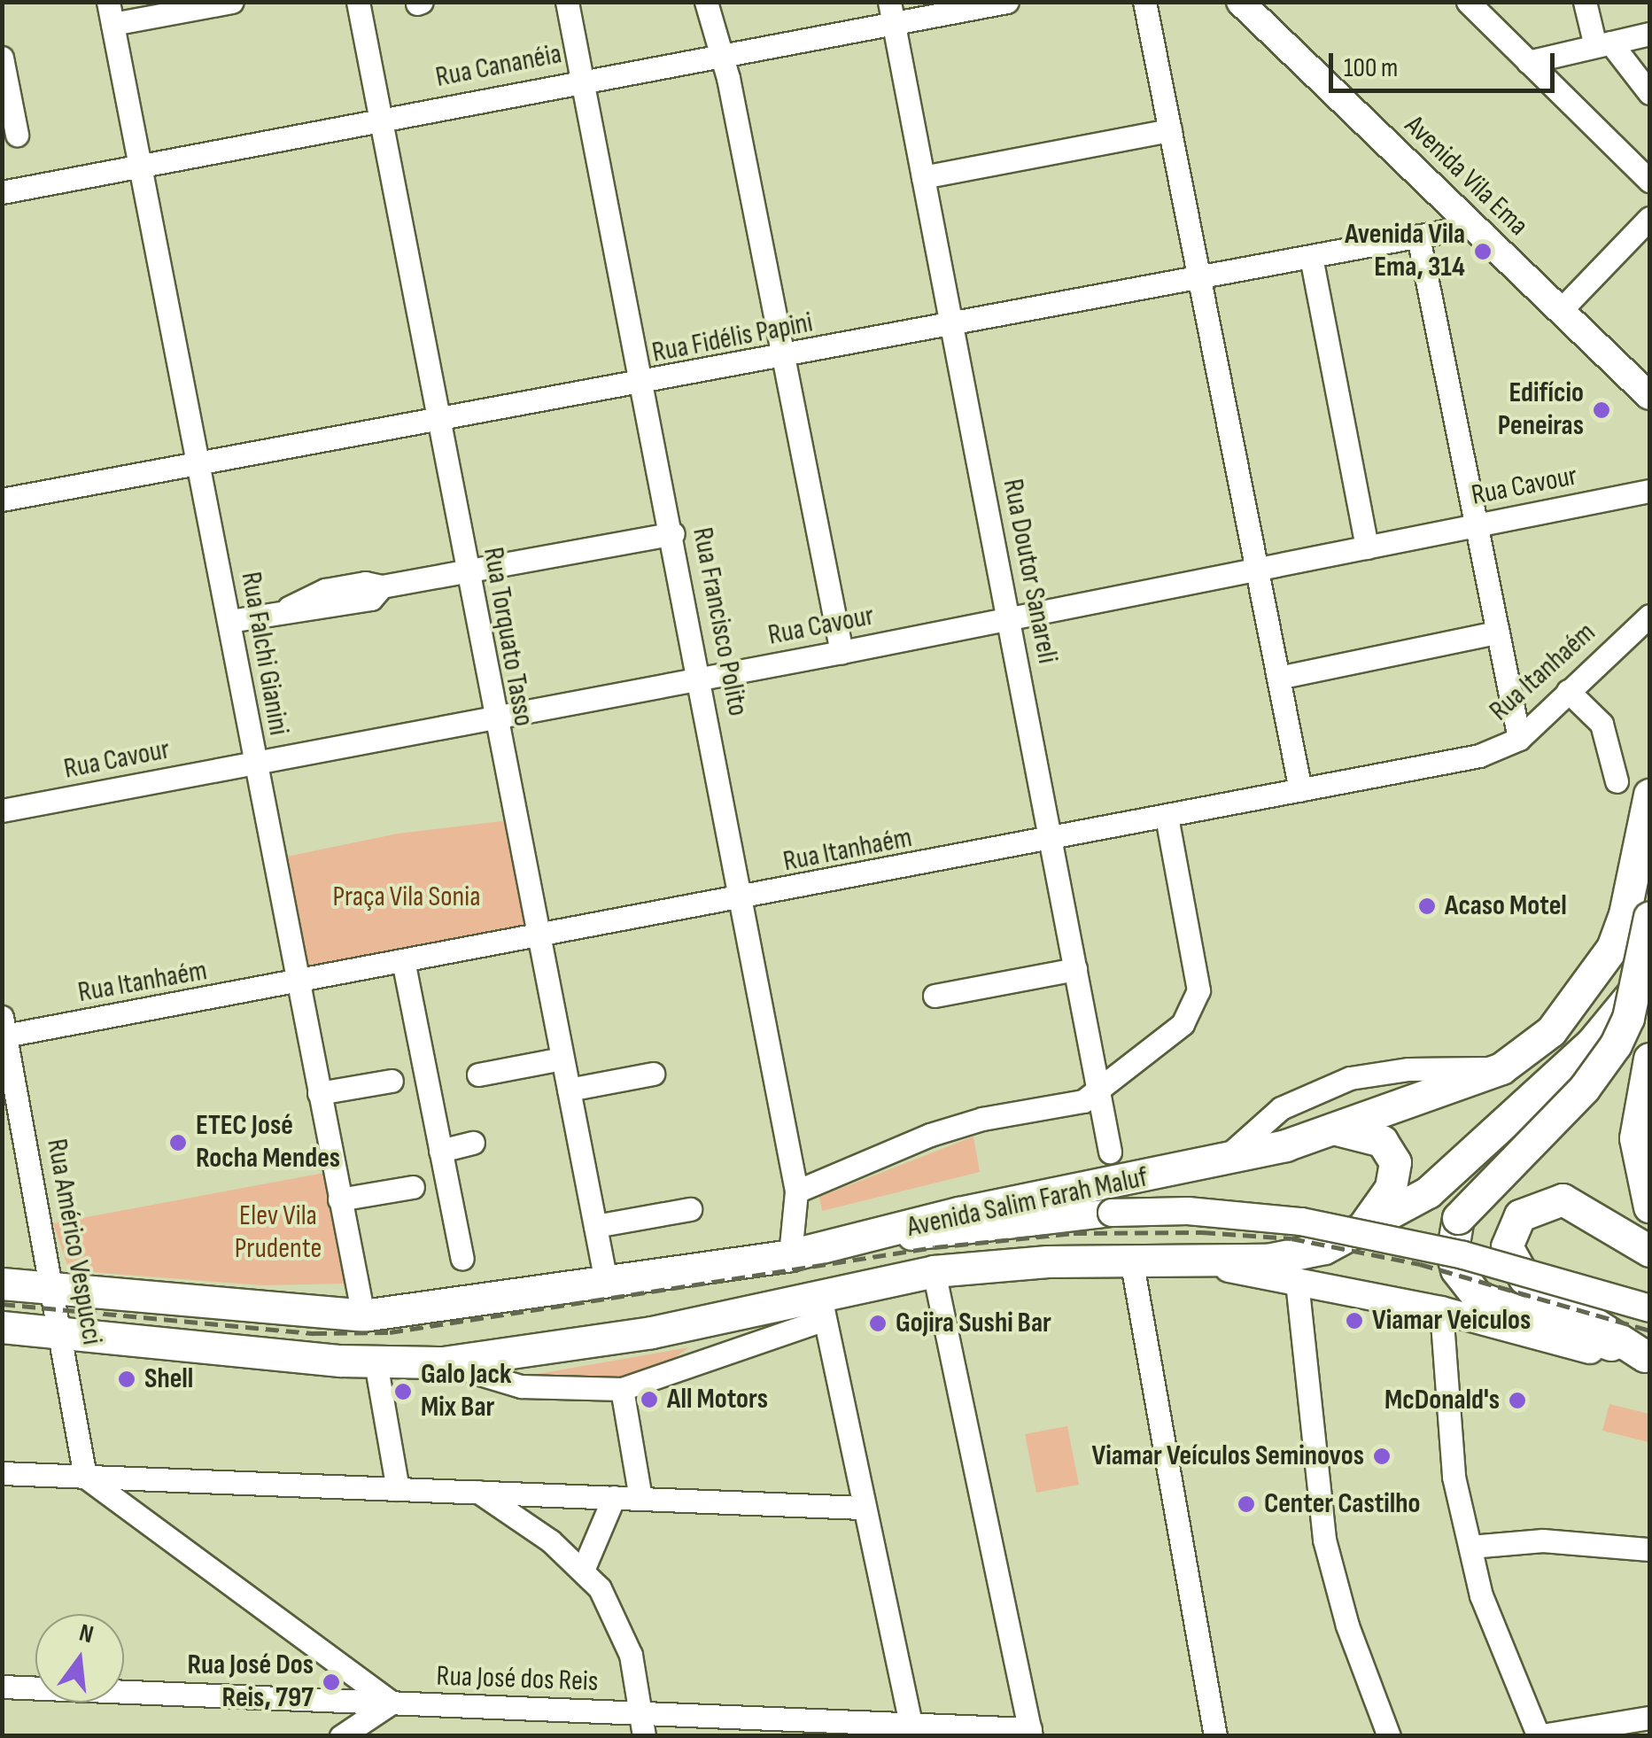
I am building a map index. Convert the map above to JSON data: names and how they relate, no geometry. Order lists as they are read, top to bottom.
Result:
{
  "streets": {
    "highway": ["Avenida Salim Farah Maluf"],
    "main road": ["Avenida Vila Ema"],
    "street": [
      "Rua Cananéia",
      "Rua Fidélis Papini",
      "Rua Cavour",
      "Rua Doutor Sanareli",
      "Rua Francisco Polito",
      "Rua Torquato Tasso",
      "Rua Falchi Gianini",
      "Rua Itanhaém",
      "Rua Américo Vespucci",
      "Rua José dos Reis"
    ]
  },
  "crossings": [
    ["Rua Cananéia", "Rua Doutor Sanareli"],
    ["Rua Cananéia", "Rua Francisco Polito"],
    ["Rua Cananéia", "Rua Torquato Tasso"],
    ["Rua Cananéia", "Rua Falchi Gianini"],
    ["Avenida Vila Ema", "Rua Fidélis Papini"],
    ["Rua Fidélis Papini", "Rua Doutor Sanareli"],
    ["Rua Fidélis Papini", "Rua Francisco Polito"],
    ["Rua Fidélis Papini", "Rua Torquato Tasso"],
    ["Rua Fidélis Papini", "Rua Falchi Gianini"],
    ["Rua Cavour", "Rua Doutor Sanareli"],
    ["Rua Cavour", "Rua Francisco Polito"],
    ["Rua Cavour", "Rua Torquato Tasso"],
    ["Rua Cavour", "Rua Falchi Gianini"],
    ["Rua Doutor Sanareli", "Rua Itanhaém"],
    ["Rua Francisco Polito", "Rua Itanhaém"],
    ["Rua Francisco Polito", "Avenida Salim Farah Maluf"],
    ["Rua Torquato Tasso", "Rua Itanhaém"],
    ["Rua Torquato Tasso", "Avenida Salim Farah Maluf"],
    ["Rua Falchi Gianini", "Rua Itanhaém"],
    ["Rua Falchi Gianini", "Avenida Salim Farah Maluf"],
    ["Rua Itanhaém", "Rua Américo Vespucci"],
    ["Avenida Salim Farah Maluf", "Rua Américo Vespucci"]
  ],
  "parks": ["Praça Vila Sonia", "Elev Vila Prudente"],
  "places": [
    "Avenida Vila Ema, 314",
    "Edifício Peneiras",
    "Acaso Motel",
    "ETEC José Rocha Mendes",
    "Viamar Veiculos",
    "Gojira Sushi Bar",
    "Shell",
    "Galo Jack Mix Bar",
    "All Motors",
    "McDonald's",
    "Viamar Veículos Seminovos",
    "Center Castilho",
    "Rua José Dos Reis, 797"
  ],
  "scale_bar": "100 m",
  "north": "top"
}
